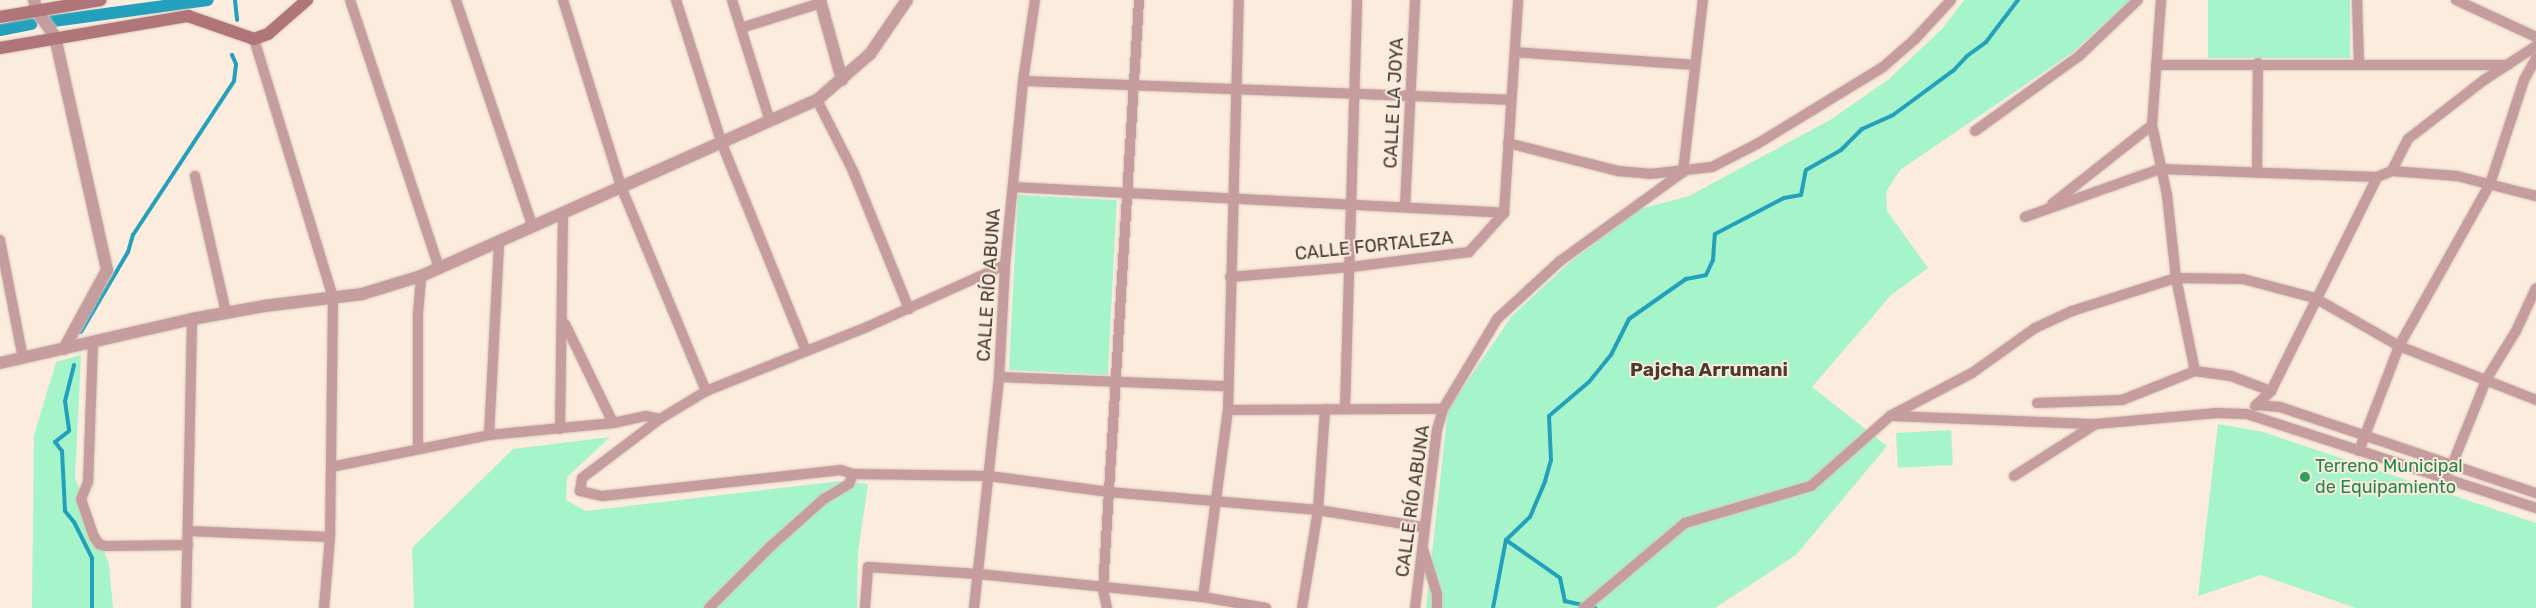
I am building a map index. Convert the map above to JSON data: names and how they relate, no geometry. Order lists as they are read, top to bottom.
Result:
{
  "streets": {
    "street": ["CALLE LA JOYA", "CALLE FORTALEZA", "CALLE RÍO ABUNA"]
  },
  "districts": ["Pajcha Arrumani"],
  "places": ["Terreno Municipal de Equipamiento"]
}
